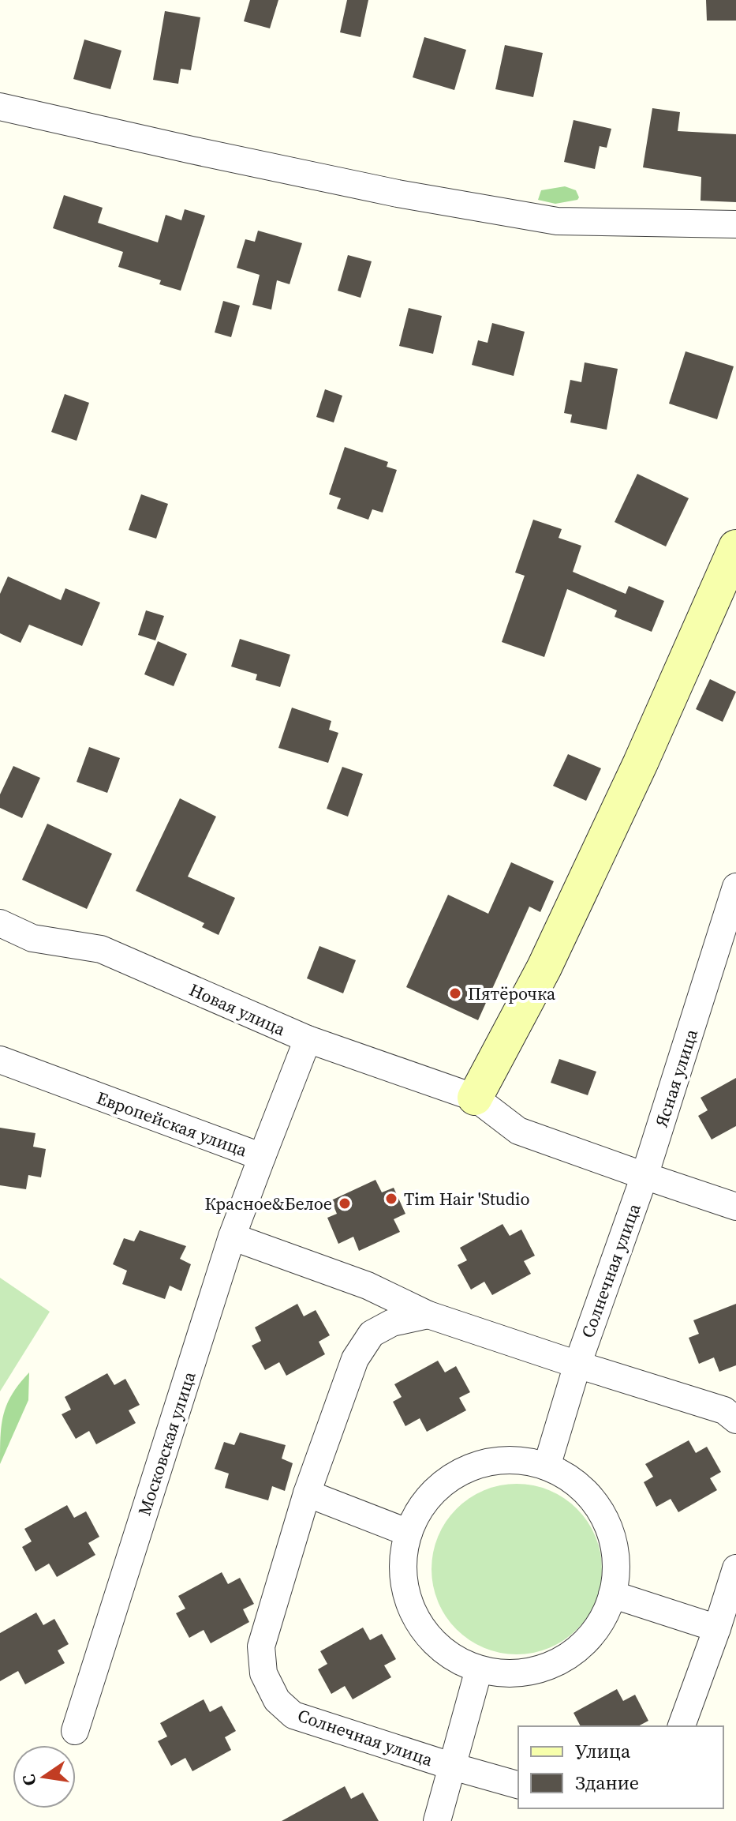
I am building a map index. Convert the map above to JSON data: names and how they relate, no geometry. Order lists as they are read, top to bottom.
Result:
{
  "streets": {
    "street": [
      "Новая улица",
      "Ясная улица",
      "Европейская улица",
      "Солнечная улица",
      "Московская улица"
    ]
  },
  "crossings": [
    ["Новая улица", "Ясная улица"],
    ["Новая улица", "Европейская улица"],
    ["Новая улица", "Солнечная улица"],
    ["Ясная улица", "Солнечная улица"],
    ["Европейская улица", "Московская улица"]
  ],
  "places": ["Пятёрочка", "Tim Hair 'Studio", "Красное&Белое"],
  "legend": ["Улица", "Здание"],
  "north": "left"
}
